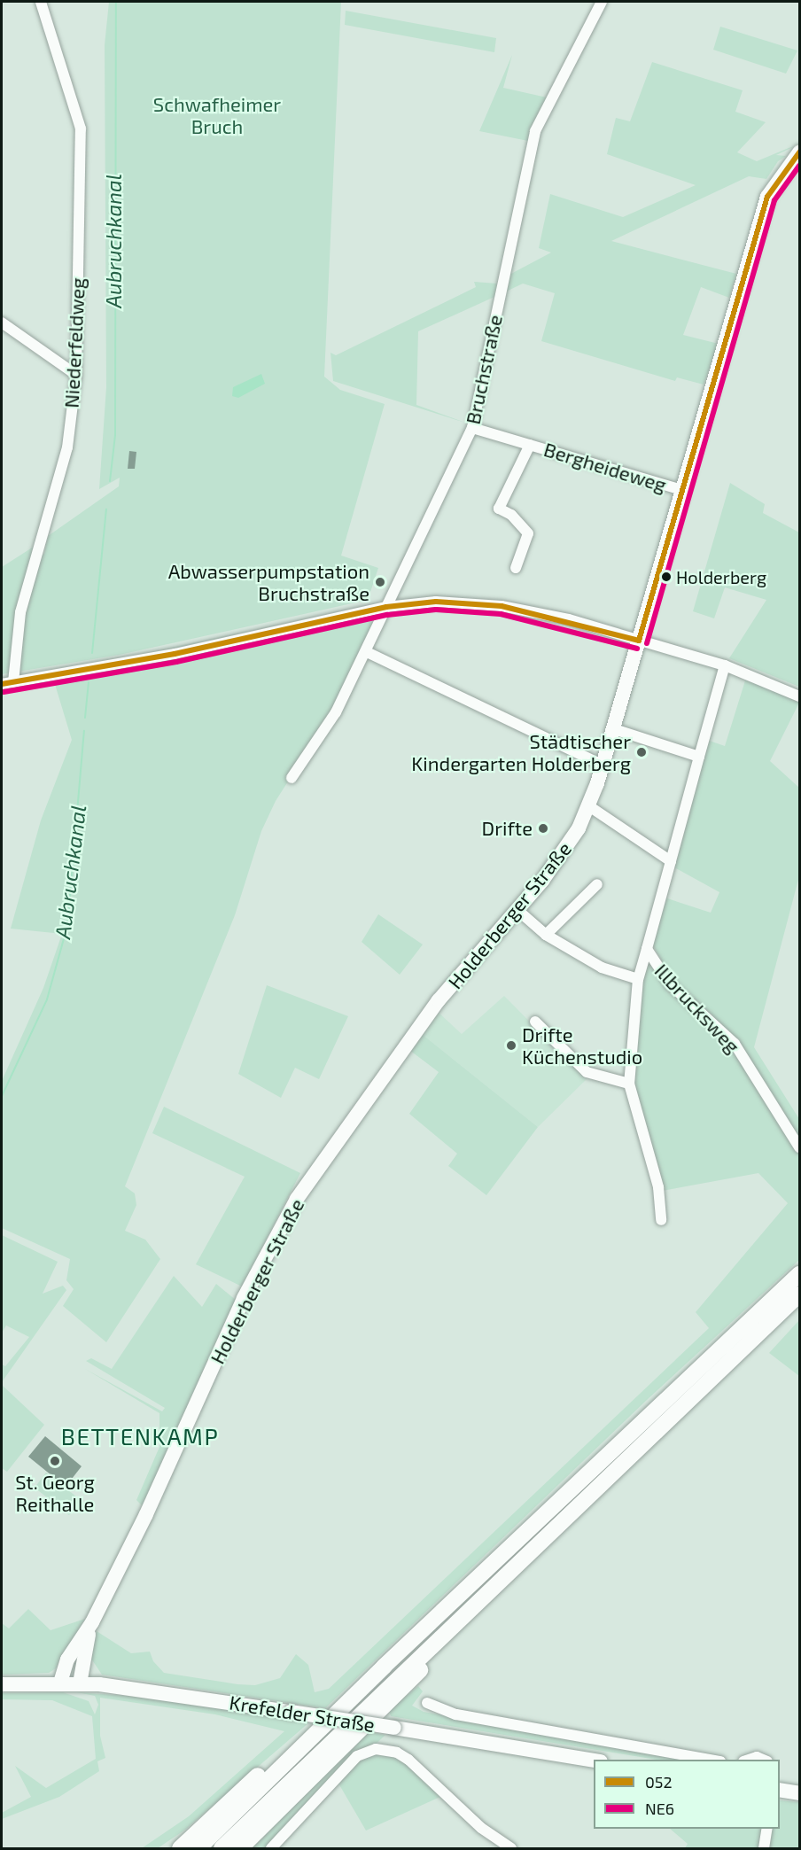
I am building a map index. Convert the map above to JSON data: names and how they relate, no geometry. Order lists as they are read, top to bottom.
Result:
{
  "streets": {
    "main road": ["Holderberger Straße", "Krefelder Straße"],
    "street": [
      "Niederfeldweg",
      "Bruchstraße",
      "Bergheideweg",
      "Illbrucksweg"
    ]
  },
  "crossings": [
    ["Bruchstraße", "Bergheideweg"],
    ["Bergheideweg", "Holderberger Straße"],
    ["Holderberger Straße", "Krefelder Straße"]
  ],
  "districts": ["BETTENKAMP"],
  "water": ["Aubruchkanal"],
  "parks": ["Schwafheimer Bruch"],
  "places": [
    "Holderberg",
    "Abwasserpumpstation Bruchstraße",
    "Städtischer Kindergarten Holderberg",
    "Drifte",
    "Drifte Küchenstudio",
    "St. Georg Reithalle"
  ],
  "lines": ["transit line 052", "transit line NE6"],
  "legend": ["052", "NE6"]
}
